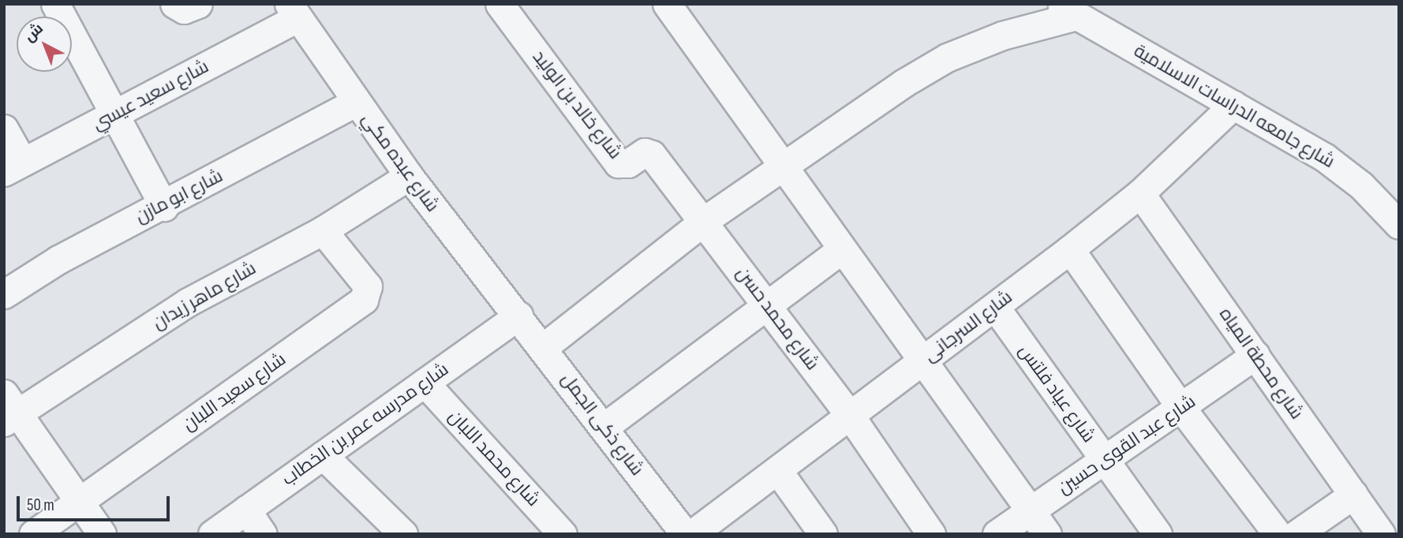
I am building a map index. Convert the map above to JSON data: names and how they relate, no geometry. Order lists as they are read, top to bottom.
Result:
{
  "streets": {
    "street": [
      "شارع سعيد عيسي",
      "شارع خالد بن الوليد",
      "شارع جامعه الدراسات الاسلامية",
      "شارع عبده مكي",
      "شارع ابو مازن",
      "شارع ماهر زيدان",
      "شارع محمد حسن",
      "شارع السرجانى",
      "شارع محطة المياه",
      "شارع سعيد اللبان",
      "شارع عياد فلتس",
      "شارع مدرسه عمر بن الخطاب",
      "شارع ذكى الجمل",
      "شارع عبد القوى حسين",
      "شارع محمد اللبان"
    ]
  },
  "crossings": [
    ["شارع سعيد عيسي", "شارع عبده مكي"],
    ["شارع خالد بن الوليد", "شارع محمد حسن"],
    ["شارع جامعه الدراسات الاسلامية", "شارع السرجانى"],
    ["شارع عبده مكي", "شارع ابو مازن"],
    ["شارع عبده مكي", "شارع ماهر زيدان"],
    ["شارع عبده مكي", "شارع مدرسه عمر بن الخطاب"],
    ["شارع عبده مكي", "شارع ذكى الجمل"],
    ["شارع ماهر زيدان", "شارع سعيد اللبان"],
    ["شارع محمد حسن", "شارع السرجانى"],
    ["شارع السرجانى", "شارع محطة المياه"],
    ["شارع السرجانى", "شارع عياد فلتس"],
    ["شارع محطة المياه", "شارع عبد القوى حسين"],
    ["شارع عياد فلتس", "شارع عبد القوى حسين"],
    ["شارع مدرسه عمر بن الخطاب", "شارع ذكى الجمل"],
    ["شارع مدرسه عمر بن الخطاب", "شارع محمد اللبان"]
  ],
  "scale_bar": "50 m",
  "north": "top left"
}
